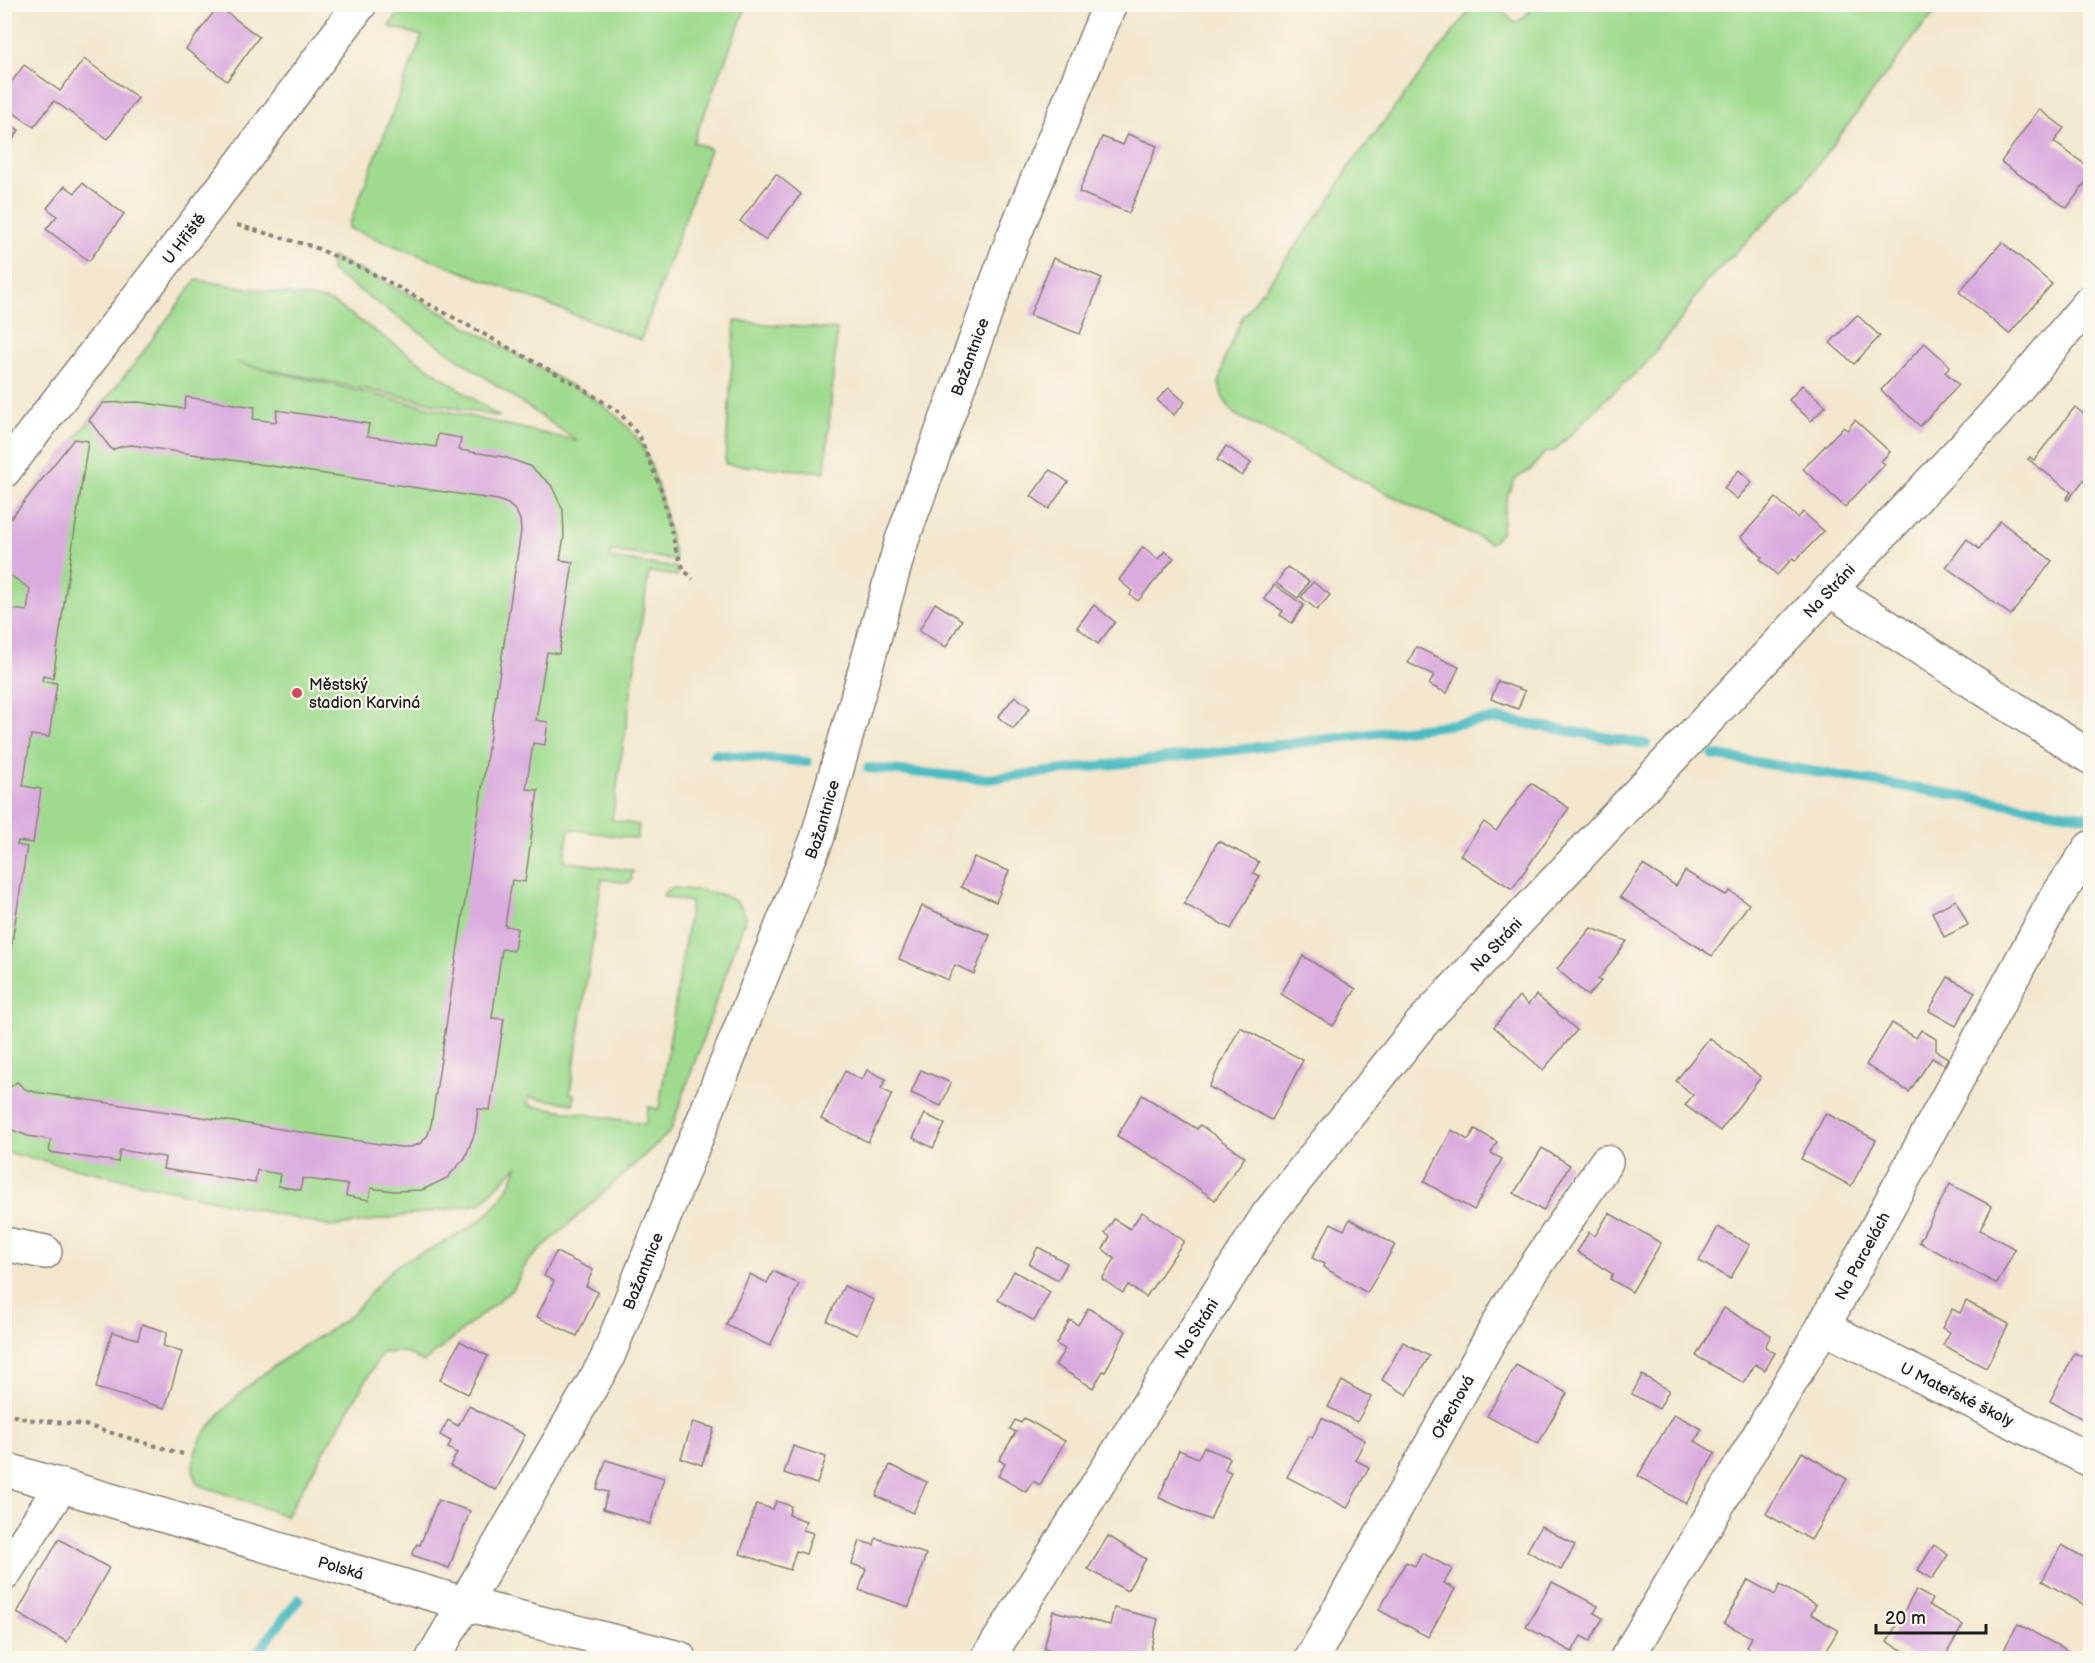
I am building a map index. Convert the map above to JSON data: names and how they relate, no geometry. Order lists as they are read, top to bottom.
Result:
{
  "streets": {
    "street": [
      "U Hřiště",
      "Bažantnice",
      "Na Stráni",
      "Na Parcelách",
      "U Mateřské školy",
      "Ořechová",
      "Polská"
    ]
  },
  "crossings": [
    ["Bažantnice", "Polská"],
    ["Na Parcelách", "U Mateřské školy"]
  ],
  "places": ["Městský stadion Karviná"],
  "scale_bar": "20 m"
}
